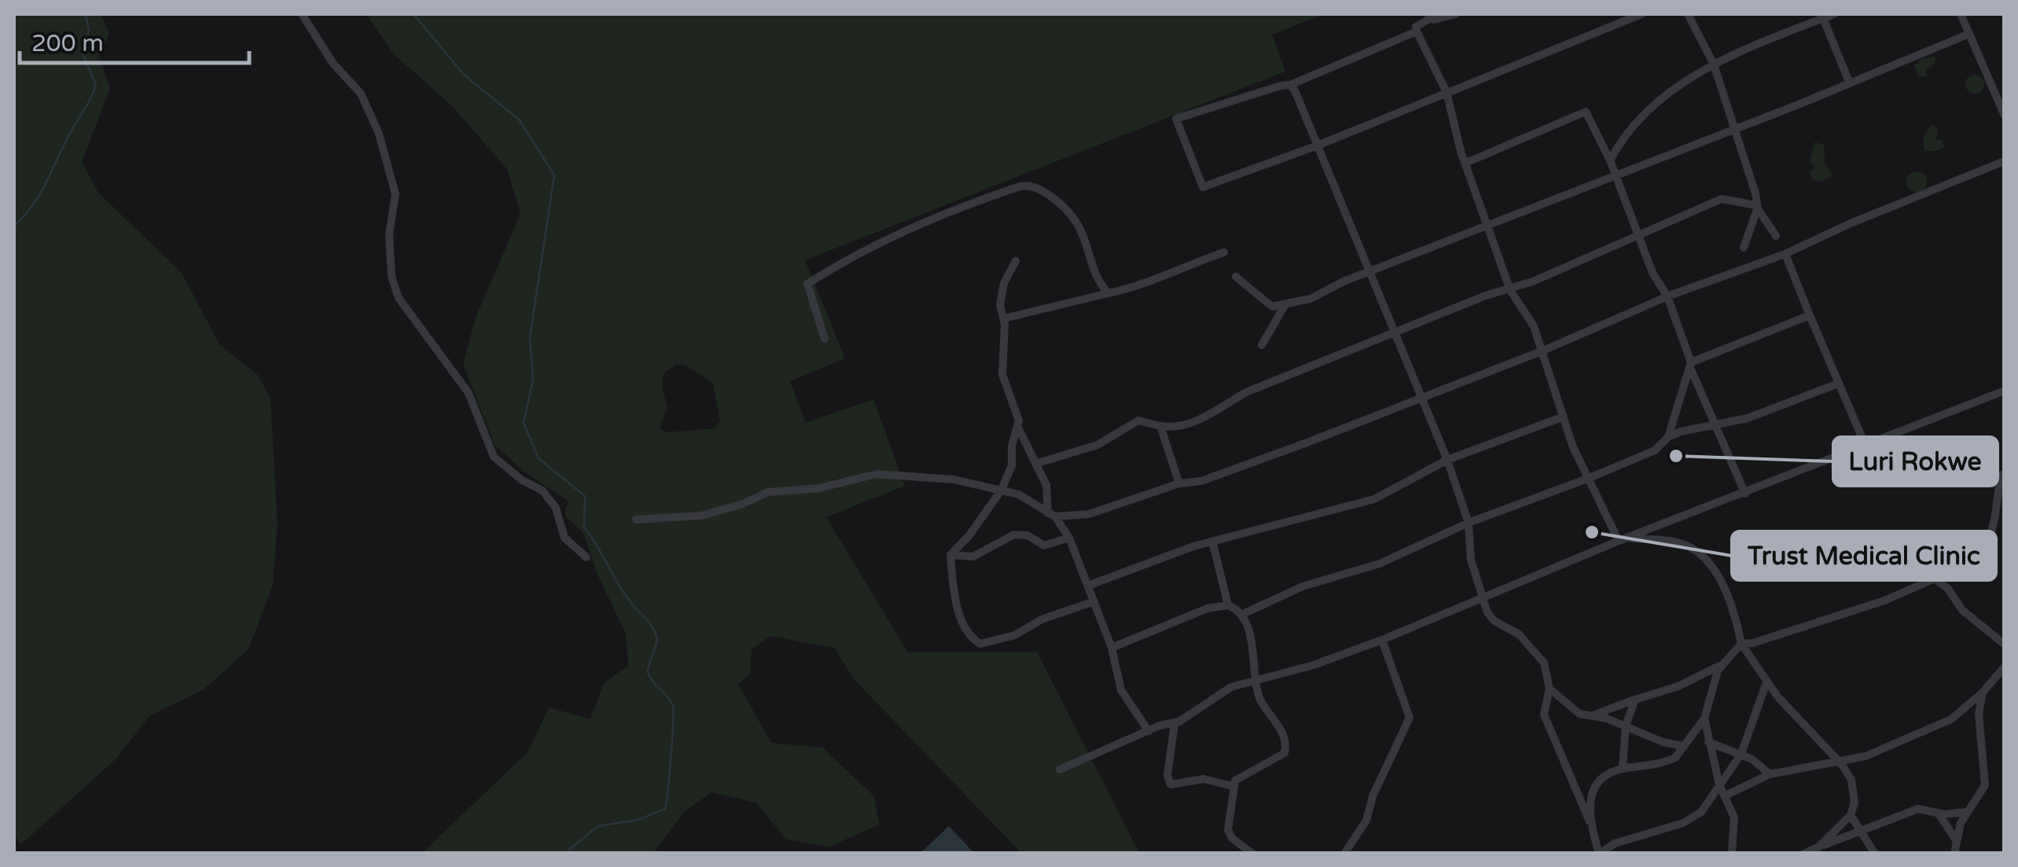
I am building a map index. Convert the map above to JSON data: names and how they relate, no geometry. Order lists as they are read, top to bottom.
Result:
{
  "places": ["Luri Rokwe", "Trust Medical Clinic"],
  "scale_bar": "200 m"
}
